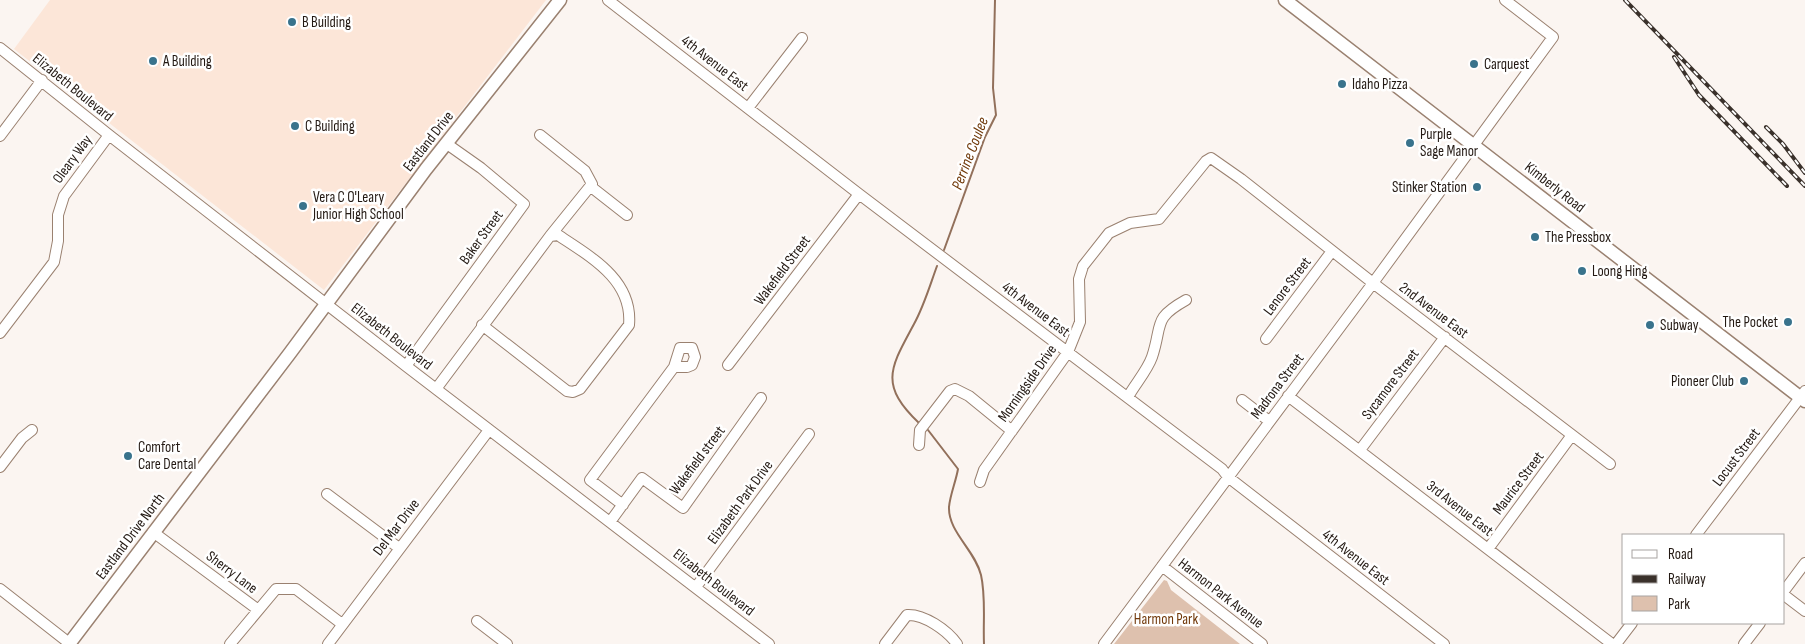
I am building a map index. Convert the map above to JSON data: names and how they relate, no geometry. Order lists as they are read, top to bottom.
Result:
{
  "streets": {
    "main road": ["Eastland Drive", "Kimberly Road", "Eastland Drive North"],
    "street": [
      "4th Avenue East",
      "Elizabeth Boulevard",
      "Oleary Way",
      "Baker Street",
      "Wakefield Street",
      "Lenore Street",
      "2nd Avenue East",
      "Morningside Drive",
      "Sycamore Street",
      "Madrona Street",
      "Locust Street",
      "Wakefield street",
      "Maurice Street",
      "Elizabeth Park Drive",
      "3rd Avenue East",
      "Del Mar Drive",
      "Sherry Lane",
      "Harmon Park Avenue"
    ]
  },
  "crossings": [
    ["4th Avenue East", "Wakefield Street"],
    ["4th Avenue East", "Morningside Drive"],
    ["4th Avenue East", "Madrona Street"],
    ["Elizabeth Boulevard", "Eastland Drive"],
    ["Elizabeth Boulevard", "Oleary Way"],
    ["Elizabeth Boulevard", "Baker Street"],
    ["Elizabeth Boulevard", "Wakefield street"],
    ["Elizabeth Boulevard", "Elizabeth Park Drive"],
    ["Elizabeth Boulevard", "Del Mar Drive"],
    ["Elizabeth Boulevard", "Eastland Drive North"],
    ["Eastland Drive", "Baker Street"],
    ["Eastland Drive", "Eastland Drive North"],
    ["Kimberly Road", "Madrona Street"],
    ["Kimberly Road", "Locust Street"],
    ["Lenore Street", "2nd Avenue East"],
    ["2nd Avenue East", "Morningside Drive"],
    ["2nd Avenue East", "Sycamore Street"],
    ["2nd Avenue East", "Madrona Street"],
    ["2nd Avenue East", "Maurice Street"],
    ["Sycamore Street", "3rd Avenue East"],
    ["Madrona Street", "3rd Avenue East"],
    ["Madrona Street", "Harmon Park Avenue"],
    ["Maurice Street", "3rd Avenue East"],
    ["Del Mar Drive", "Sherry Lane"],
    ["Eastland Drive North", "Sherry Lane"]
  ],
  "water": ["Perrine Coulee"],
  "parks": ["Harmon Park"],
  "places": [
    "B Building",
    "A Building",
    "Carquest",
    "Idaho Pizza",
    "C Building",
    "Purple Sage Manor",
    "Stinker Station",
    "Vera C O'Leary Junior High School",
    "The Pressbox",
    "Loong Hing",
    "The Pocket",
    "Subway",
    "Pioneer Club",
    "Comfort Care Dental"
  ],
  "legend": ["Road", "Railway", "Park"]
}
